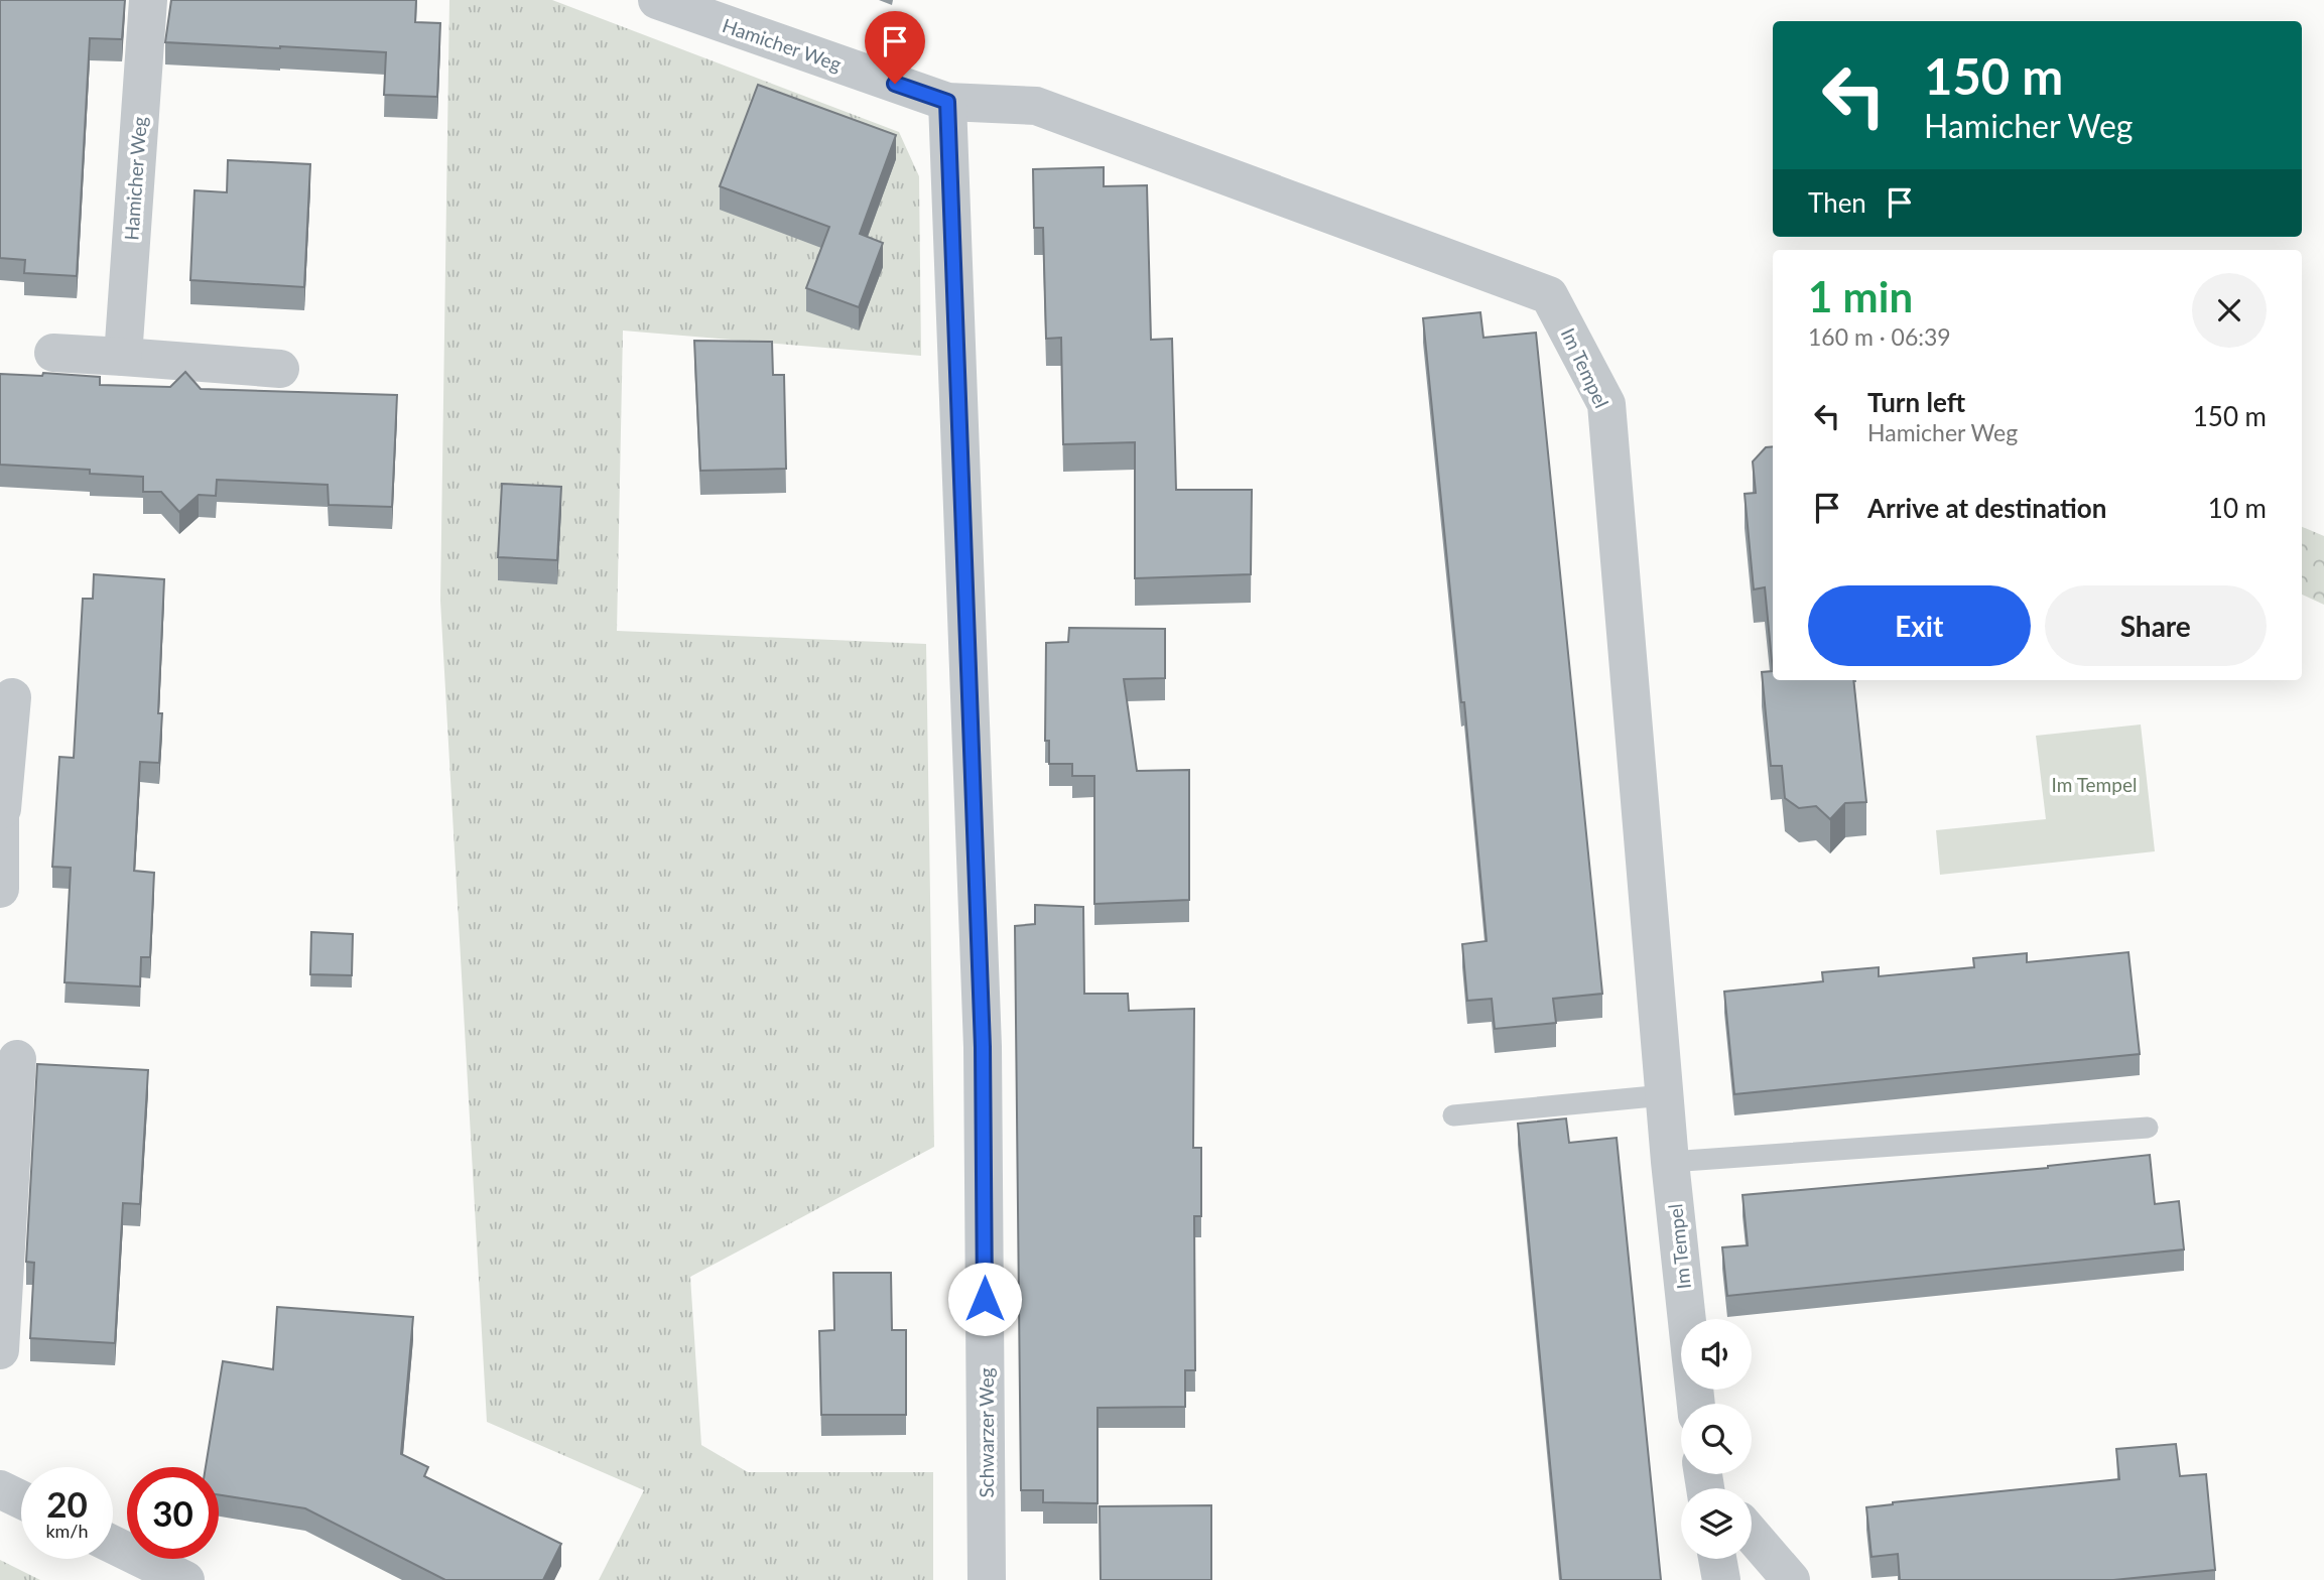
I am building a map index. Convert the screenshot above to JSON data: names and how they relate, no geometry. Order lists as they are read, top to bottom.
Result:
{
  "streets": {
    "street": ["Hamicher Weg", "Im Tempel", "Schwarzer Weg"]
  },
  "crossings": [
    ["Hamicher Weg", "Im Tempel"],
    ["Hamicher Weg", "Schwarzer Weg"],
    ["Im Tempel", "Schwarzer Weg"]
  ],
  "parks": ["Im Tempel"],
  "page": {
    "turn": ["150 m", "Hamicher Weg"],
    "then": "Then",
    "heading": ["1 min", "160 m · 06:39"],
    "list": [
      {
        "name": "Turn left",
        "note": "Hamicher Weg",
        "value": "150 m"
      },
      {
        "name": "Arrive at destination",
        "value": "10 m"
      }
    ],
    "buttons": ["Exit", "Share"],
    "speed": "20 km/h",
    "limit": "30"
  }
}
